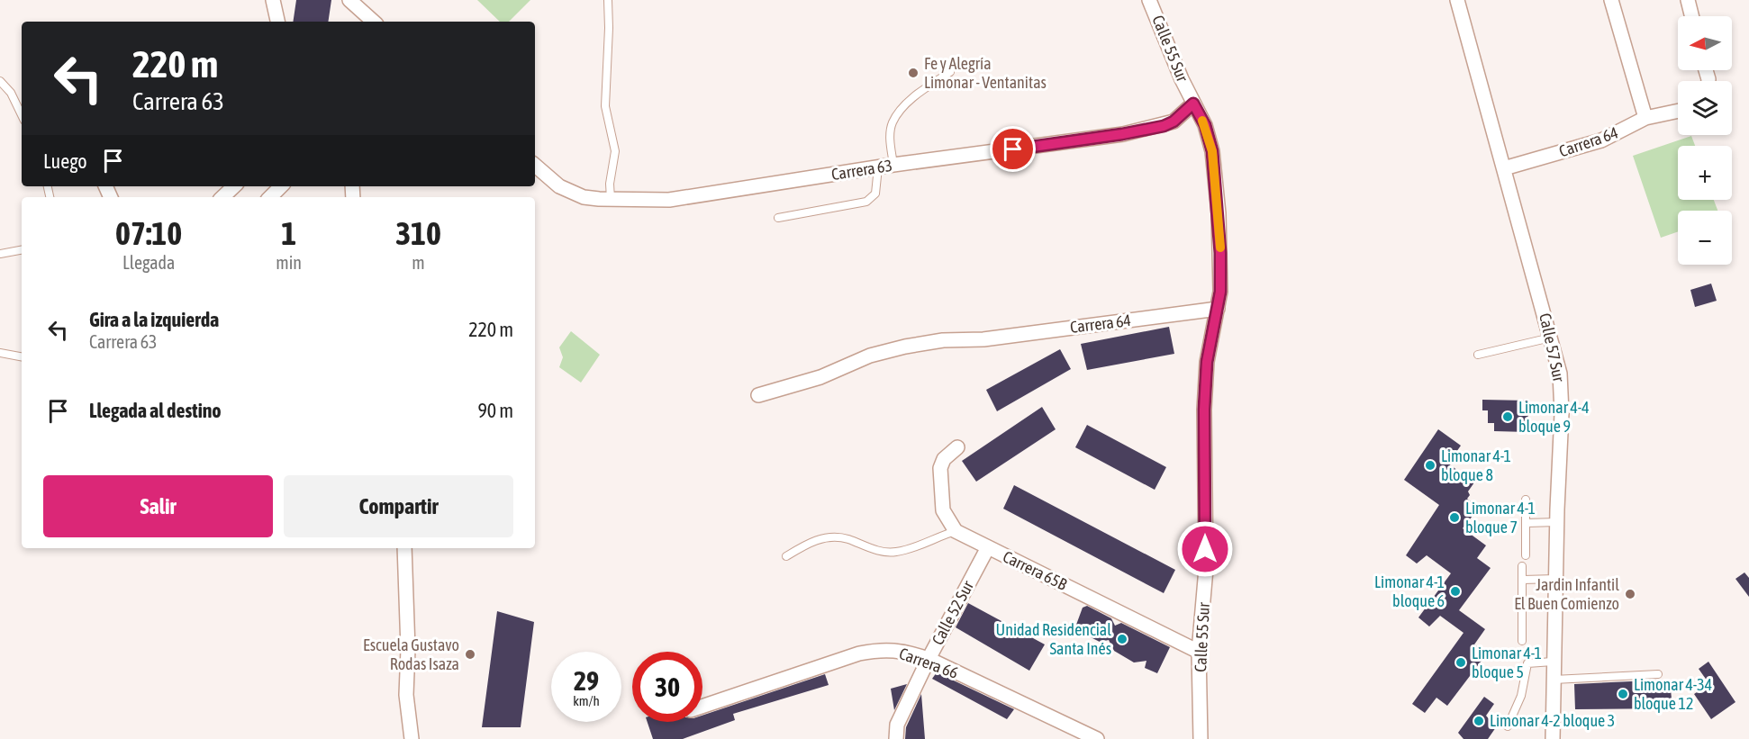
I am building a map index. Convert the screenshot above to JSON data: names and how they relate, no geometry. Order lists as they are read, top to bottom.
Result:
{
  "streets": {
    "street": [
      "Calle 55 Sur",
      "Carrera 64",
      "Carrera 63",
      "Calle 57 Sur",
      "Carrera 65B",
      "Calle 52 Sur",
      "Carrera 66"
    ]
  },
  "crossings": [
    ["Calle 55 Sur", "Carrera 64"],
    ["Calle 55 Sur", "Carrera 63"],
    ["Calle 55 Sur", "Carrera 65B"],
    ["Carrera 64", "Calle 57 Sur"],
    ["Carrera 65B", "Calle 52 Sur"],
    ["Calle 52 Sur", "Carrera 66"]
  ],
  "places": [
    "Fe y Alegría Limonar - Ventanitas",
    "Limonar 4-4 bloque 9",
    "Limonar 4-1 bloque 8",
    "Limonar 4-1 bloque 7",
    "Limonar 4-1 bloque 6",
    "Jardin Infantil El Buen Comienzo",
    "Unidad Residencial Santa Inés",
    "Escuela Gustavo Rodas Isaza",
    "Limonar 4-1 bloque 5",
    "Limonar 4-34 bloque 12",
    "Limonar 4-2 bloque 3"
  ],
  "north": "left",
  "page": {
    "map_buttons": ["+", "−"],
    "turn": ["220 m", "Carrera 63"],
    "then": "Luego",
    "eta": [
      "07:10",
      "Llegada",
      "1",
      "min",
      "310",
      "m"
    ],
    "list": [
      {
        "name": "Gira a la izquierda",
        "note": "Carrera 63",
        "value": "220 m"
      },
      {
        "name": "Llegada al destino",
        "value": "90 m"
      }
    ],
    "buttons": ["Salir", "Compartir"],
    "speed": "29 km/h",
    "limit": "30"
  }
}
